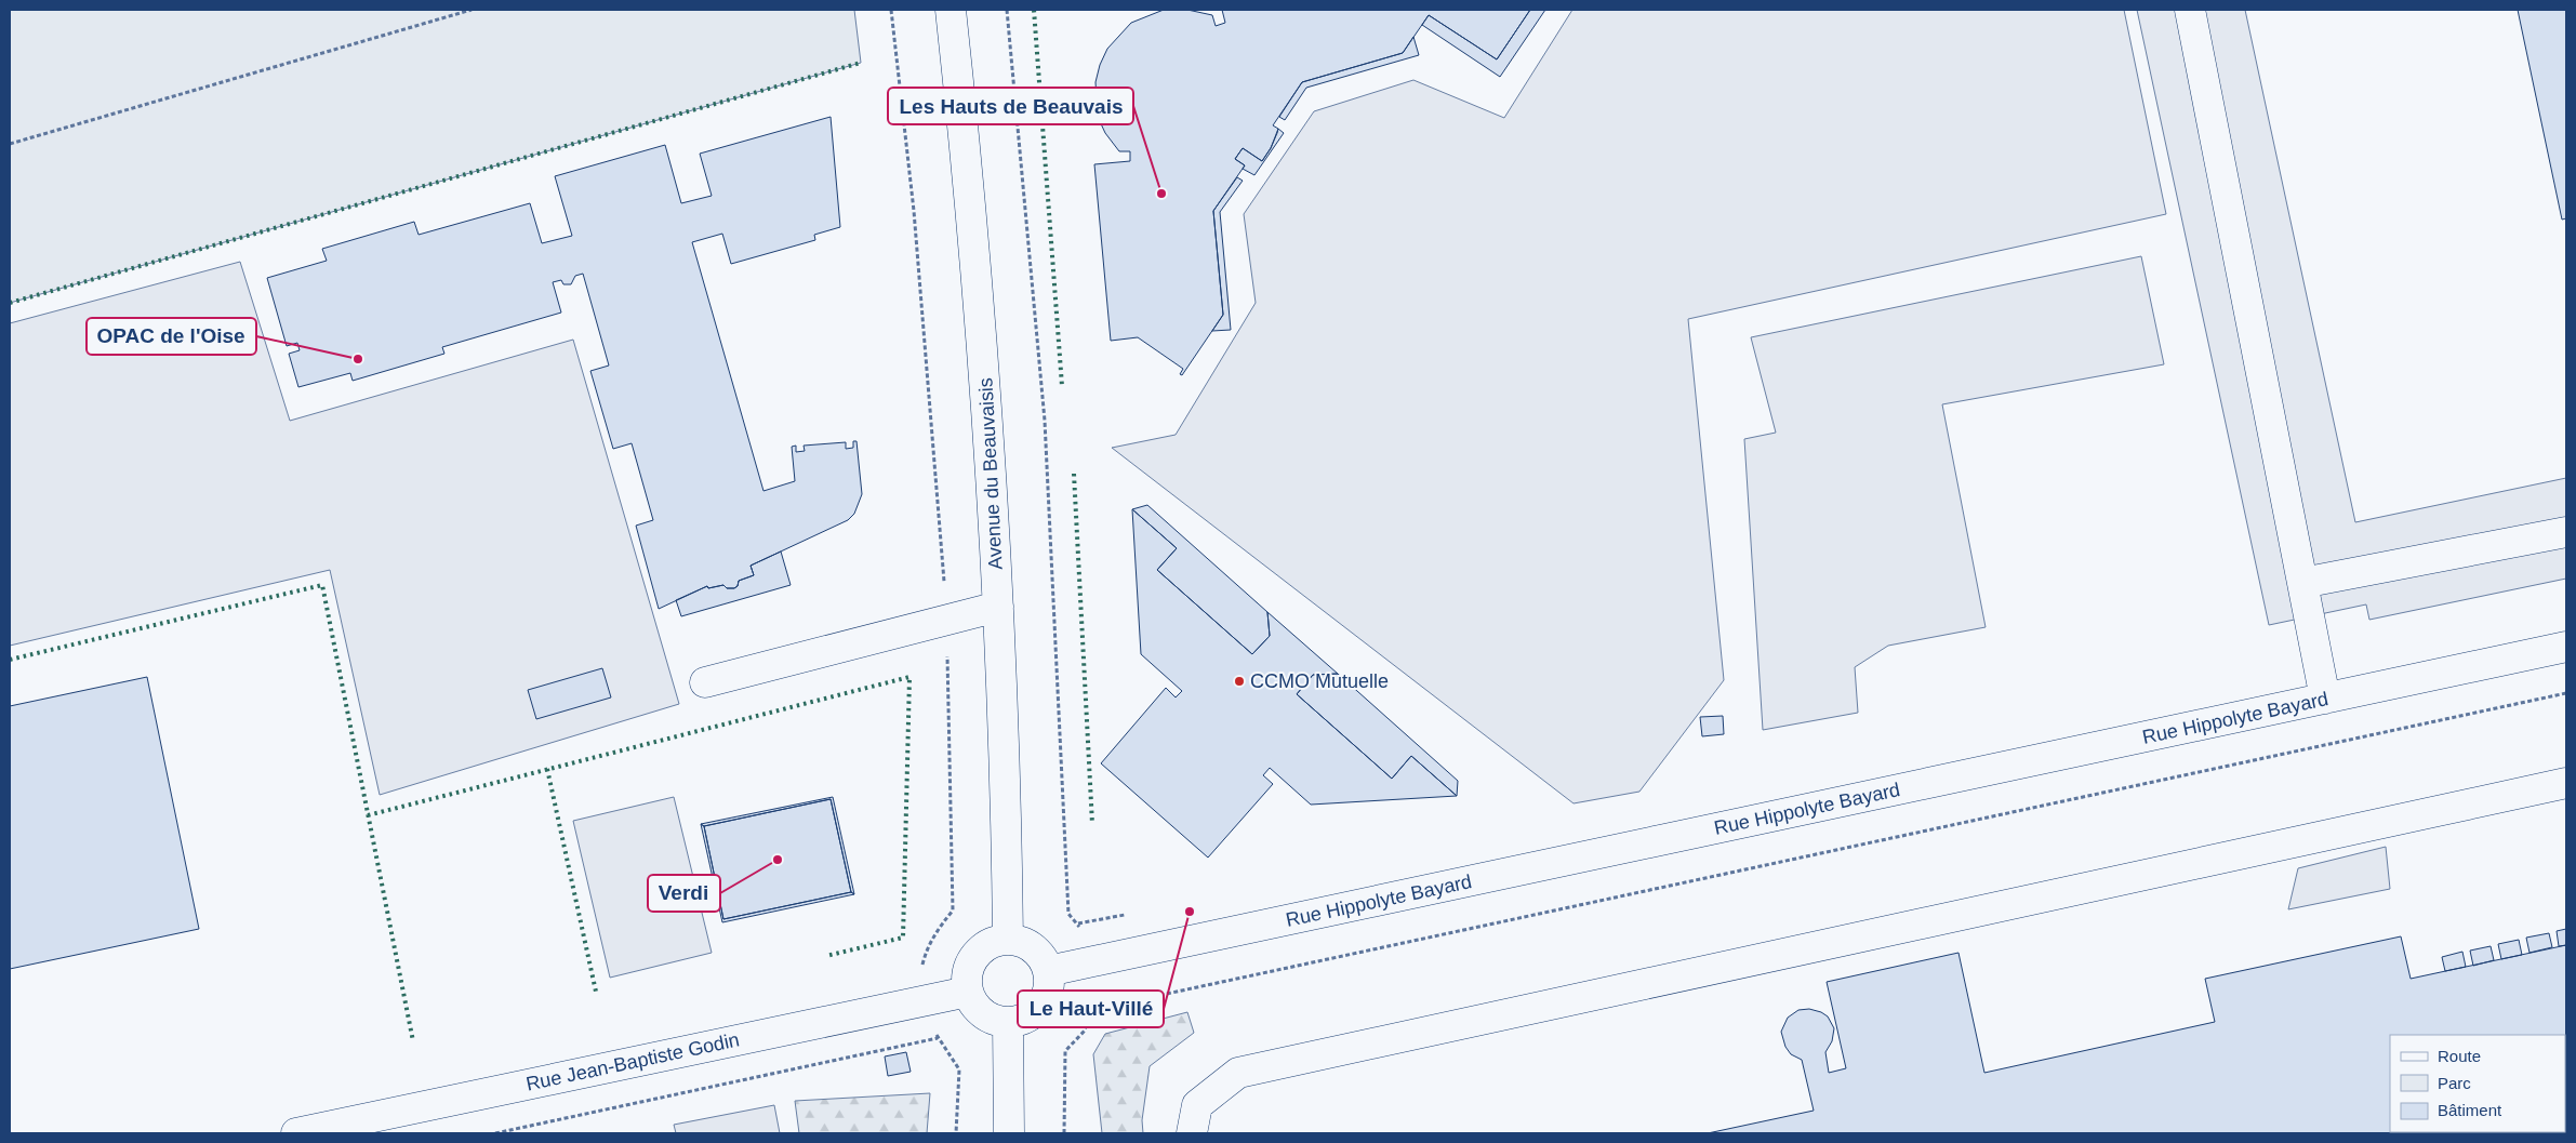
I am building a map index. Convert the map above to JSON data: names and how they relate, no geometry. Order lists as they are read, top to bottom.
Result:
{
  "streets": {
    "street": ["Avenue du Beauvaisis", "Rue Hippolyte Bayard", "Rue Jean-Baptiste Godin"]
  },
  "crossings": [
    ["Avenue du Beauvaisis", "Rue Hippolyte Bayard"],
    ["Avenue du Beauvaisis", "Rue Jean-Baptiste Godin"],
    ["Rue Hippolyte Bayard", "Rue Jean-Baptiste Godin"]
  ],
  "places": [
    "Les Hauts de Beauvais",
    "OPAC de l'Oise",
    "CCMO Mutuelle",
    "Verdi",
    "Le Haut-Villé"
  ],
  "legend": ["Route", "Parc", "Bâtiment"]
}
